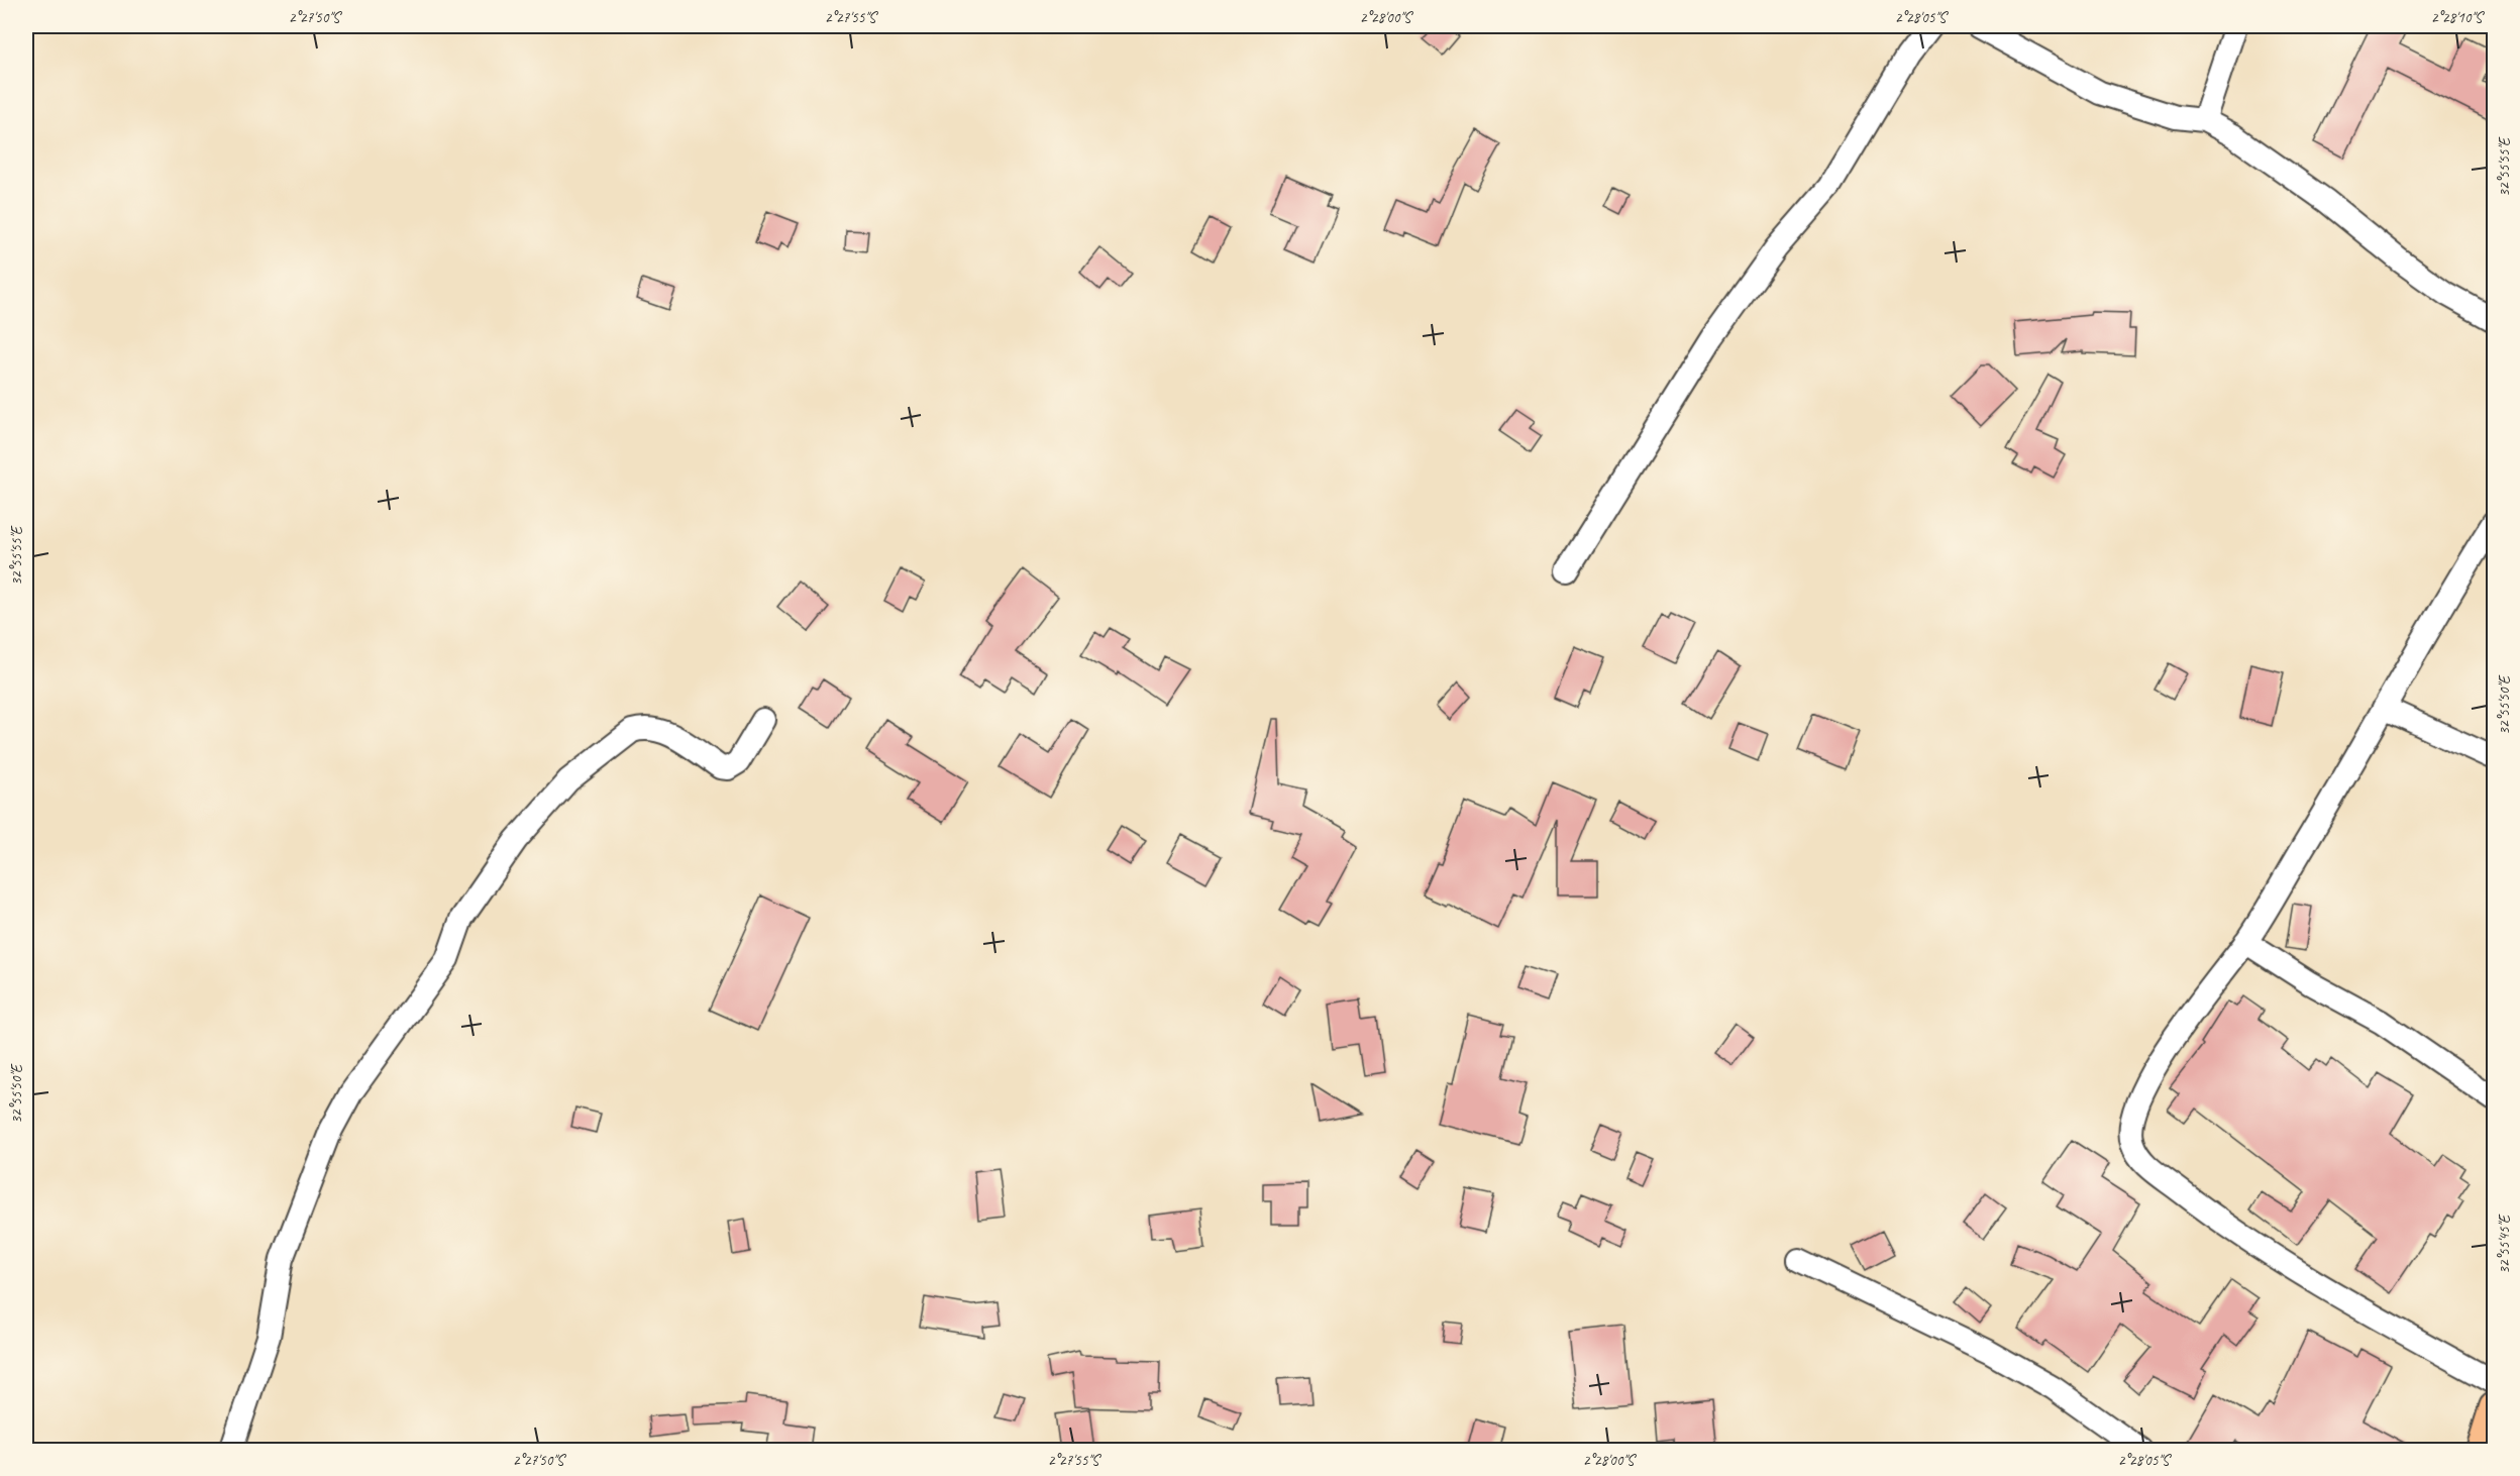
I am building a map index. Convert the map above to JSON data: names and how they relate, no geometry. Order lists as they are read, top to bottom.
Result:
{
  "coordinates": [
    "2°27'50\"S",
    "2°27'55\"S",
    "2°28'00\"S",
    "2°28'05\"S",
    "2°28'10\"S",
    "32°55'55\"E",
    "32°55'50\"E",
    "32°55'45\"E"
  ]
}
